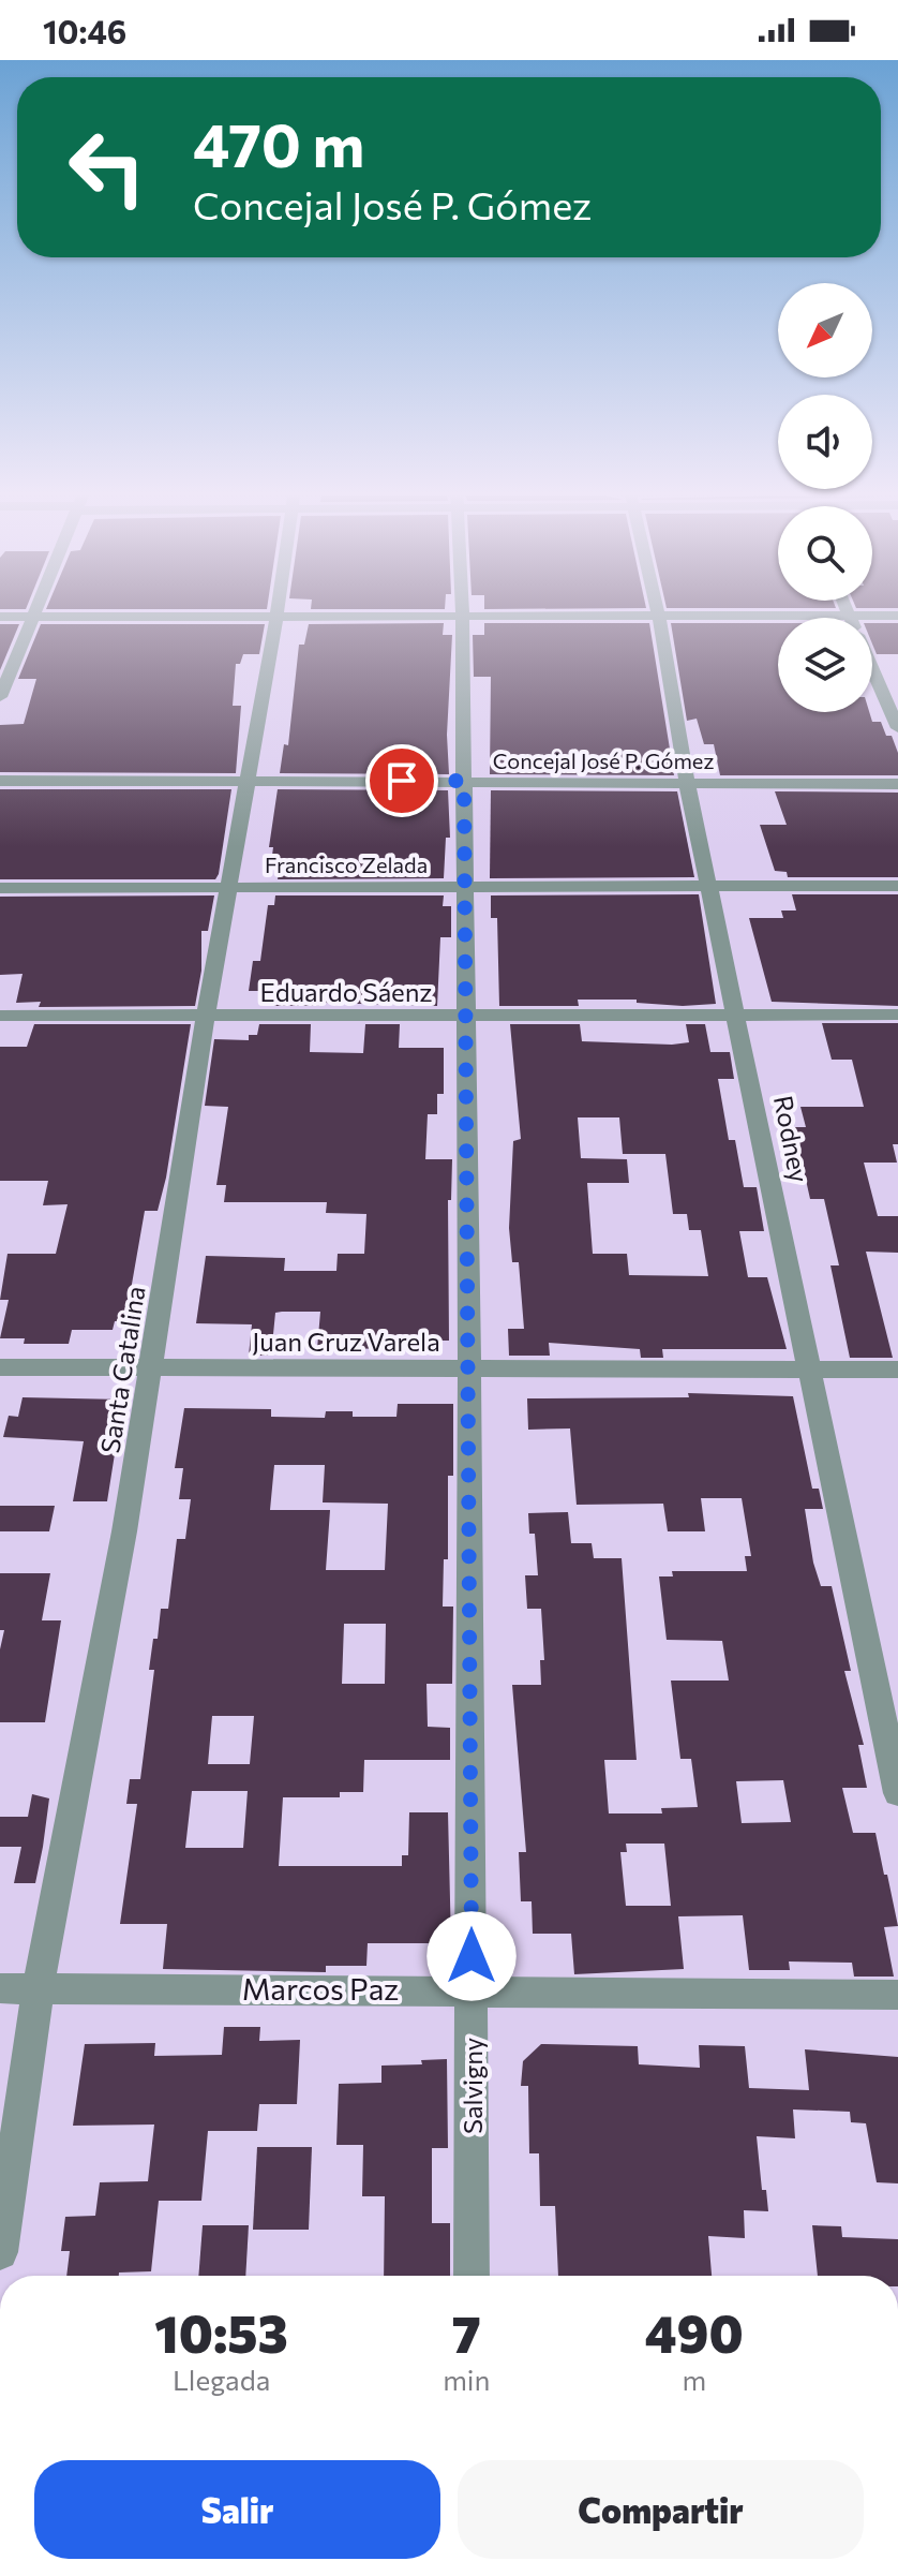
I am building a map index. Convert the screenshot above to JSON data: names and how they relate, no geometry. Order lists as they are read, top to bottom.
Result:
{
  "streets": {
    "street": [
      "Concejal José P. Gómez",
      "Francisco Zelada",
      "Eduardo Sáenz",
      "Rodney",
      "Juan Cruz Varela",
      "Santa Catalina",
      "Marcos Paz",
      "Salvigny"
    ]
  },
  "crossings": [
    ["Concejal José P. Gómez", "Rodney"],
    ["Concejal José P. Gómez", "Santa Catalina"],
    ["Concejal José P. Gómez", "Salvigny"],
    ["Francisco Zelada", "Rodney"],
    ["Francisco Zelada", "Santa Catalina"],
    ["Francisco Zelada", "Salvigny"],
    ["Eduardo Sáenz", "Rodney"],
    ["Eduardo Sáenz", "Santa Catalina"],
    ["Eduardo Sáenz", "Salvigny"],
    ["Rodney", "Juan Cruz Varela"],
    ["Juan Cruz Varela", "Santa Catalina"],
    ["Juan Cruz Varela", "Salvigny"],
    ["Santa Catalina", "Marcos Paz"],
    ["Marcos Paz", "Salvigny"]
  ],
  "north": "bottom left",
  "page": {
    "status": "10:46",
    "turn": ["470 m", "Concejal José P. Gómez"],
    "eta": [
      "10:53",
      "Llegada",
      "7",
      "min",
      "490",
      "m"
    ],
    "buttons": ["Salir", "Compartir"]
  }
}
